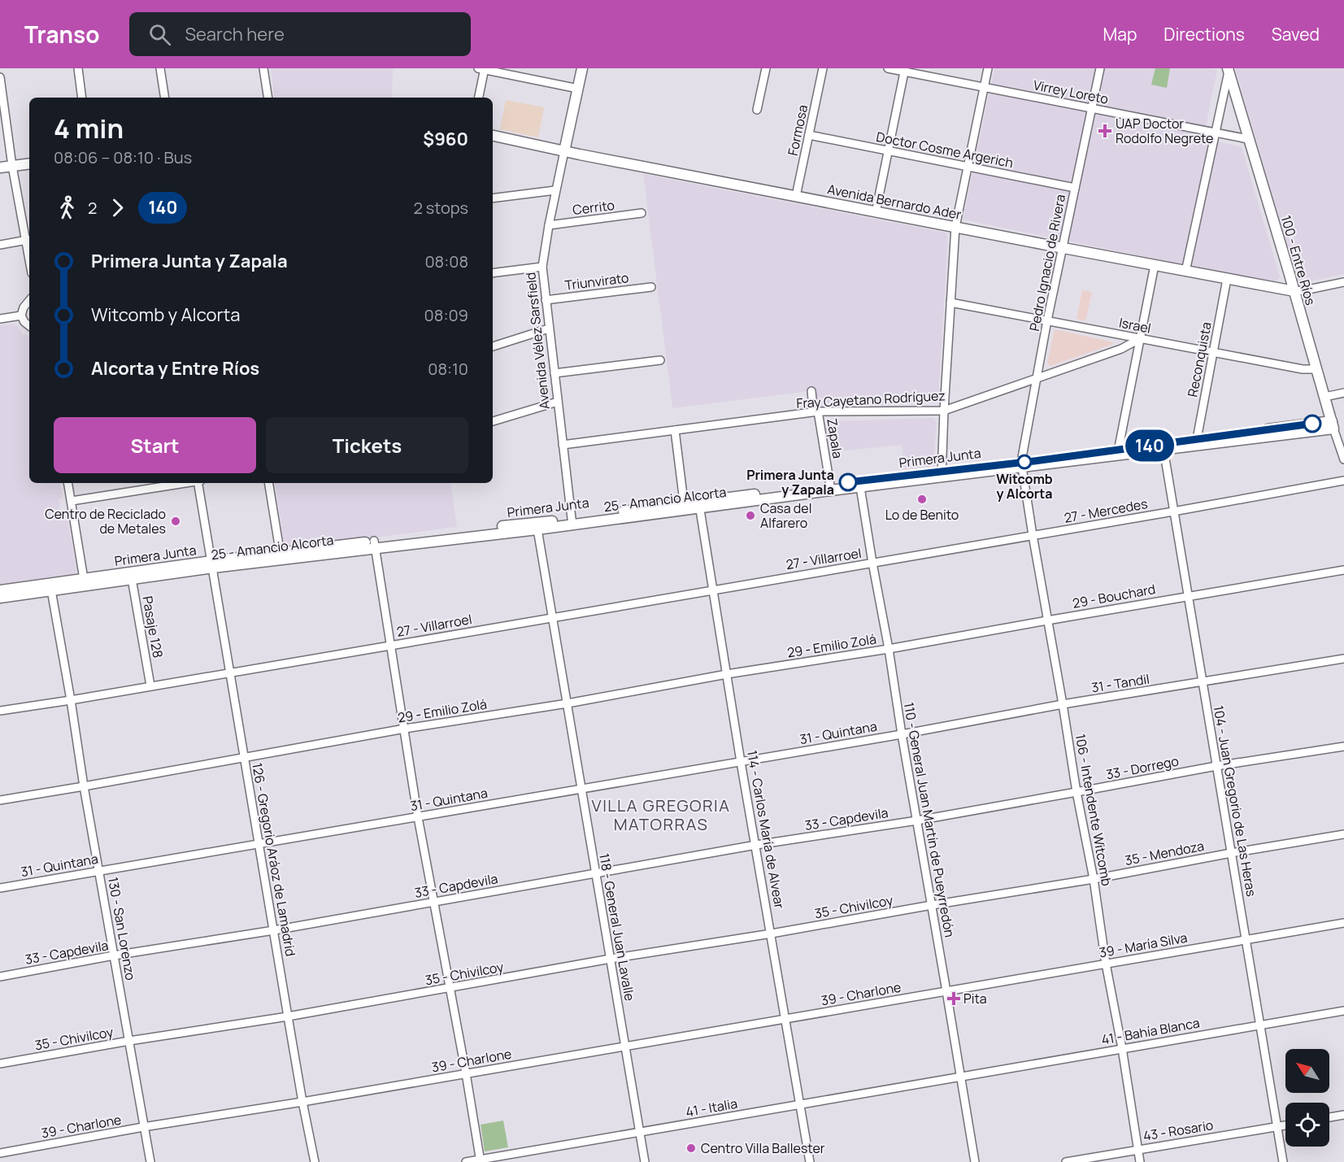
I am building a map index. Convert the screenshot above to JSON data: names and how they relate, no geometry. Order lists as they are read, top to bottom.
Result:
{
  "streets": {
    "main road": [
      "Avenida Bernardo Ader",
      "100 - Entre Ríos",
      "Avenida Vélez Sarsfield",
      "Primera Junta"
    ],
    "street": [
      "Virrey Loreto",
      "Formosa",
      "Doctor Cosme Argerich",
      "Cerrito",
      "Pedro Ignacio de Rivera",
      "Triunvirato",
      "Israel",
      "Reconquista",
      "Fray Cayetano Rodríguez",
      "Zapala",
      "27 - Mercedes",
      "27 - Villarroel",
      "29 - Bouchard",
      "Pasaje 128",
      "29 - Emilio Zolá",
      "31 - Tandil",
      "31 - Quintana",
      "33 - Dorrego",
      "104 - Juan Gregorio de Las Heras",
      "106 - Intendente Witcomb",
      "33 - Capdevila",
      "110 - General Juan Martín de Pueyrredón",
      "114 - Carlos María de Alvear",
      "35 - Mendoza",
      "126 - Gregorio Aráoz de Lamadrid",
      "35 - Chivilcoy",
      "118 - General Juan Lavalle",
      "130 - San Lorenzo",
      "39 - María Silva",
      "39 - Charlone",
      "41 - Bahía Blanca",
      "41 - Italia",
      "43 - Rosario"
    ]
  },
  "crossings": [
    ["Virrey Loreto", "100 - Entre Ríos"],
    ["Virrey Loreto", "Pedro Ignacio de Rivera"],
    ["Formosa", "Doctor Cosme Argerich"],
    ["Formosa", "Avenida Bernardo Ader"],
    ["Doctor Cosme Argerich", "Pedro Ignacio de Rivera"],
    ["Avenida Bernardo Ader", "100 - Entre Ríos"],
    ["Avenida Bernardo Ader", "Pedro Ignacio de Rivera"],
    ["Avenida Bernardo Ader", "Avenida Vélez Sarsfield"],
    ["Avenida Bernardo Ader", "Reconquista"],
    ["Cerrito", "Avenida Vélez Sarsfield"],
    ["100 - Entre Ríos", "Israel"],
    ["100 - Entre Ríos", "Primera Junta"],
    ["Pedro Ignacio de Rivera", "Israel"],
    ["Pedro Ignacio de Rivera", "Fray Cayetano Rodríguez"],
    ["Pedro Ignacio de Rivera", "Primera Junta"],
    ["Pedro Ignacio de Rivera", "106 - Intendente Witcomb"],
    ["Triunvirato", "Avenida Vélez Sarsfield"],
    ["Israel", "Reconquista"],
    ["Israel", "Fray Cayetano Rodríguez"],
    ["Avenida Vélez Sarsfield", "Fray Cayetano Rodríguez"],
    ["Avenida Vélez Sarsfield", "Primera Junta"],
    ["Reconquista", "Primera Junta"],
    ["Fray Cayetano Rodríguez", "Zapala"],
    ["Zapala", "Primera Junta"],
    ["Primera Junta", "Pasaje 128"],
    ["Primera Junta", "104 - Juan Gregorio de Las Heras"],
    ["Primera Junta", "106 - Intendente Witcomb"],
    ["Primera Junta", "110 - General Juan Martín de Pueyrredón"],
    ["Primera Junta", "114 - Carlos María de Alvear"],
    ["Primera Junta", "126 - Gregorio Aráoz de Lamadrid"],
    ["Primera Junta", "118 - General Juan Lavalle"],
    ["Primera Junta", "130 - San Lorenzo"],
    ["27 - Mercedes", "27 - Villarroel"],
    ["27 - Mercedes", "104 - Juan Gregorio de Las Heras"],
    ["27 - Mercedes", "106 - Intendente Witcomb"],
    ["27 - Mercedes", "110 - General Juan Martín de Pueyrredón"],
    ["27 - Villarroel", "Pasaje 128"],
    ["27 - Villarroel", "110 - General Juan Martín de Pueyrredón"],
    ["27 - Villarroel", "114 - Carlos María de Alvear"],
    ["27 - Villarroel", "126 - Gregorio Aráoz de Lamadrid"],
    ["27 - Villarroel", "118 - General Juan Lavalle"],
    ["27 - Villarroel", "130 - San Lorenzo"],
    ["29 - Bouchard", "29 - Emilio Zolá"],
    ["29 - Bouchard", "104 - Juan Gregorio de Las Heras"],
    ["29 - Bouchard", "106 - Intendente Witcomb"],
    ["29 - Bouchard", "110 - General Juan Martín de Pueyrredón"],
    ["29 - Emilio Zolá", "110 - General Juan Martín de Pueyrredón"],
    ["29 - Emilio Zolá", "114 - Carlos María de Alvear"],
    ["29 - Emilio Zolá", "126 - Gregorio Aráoz de Lamadrid"],
    ["29 - Emilio Zolá", "118 - General Juan Lavalle"],
    ["29 - Emilio Zolá", "130 - San Lorenzo"],
    ["31 - Tandil", "31 - Quintana"],
    ["31 - Tandil", "104 - Juan Gregorio de Las Heras"],
    ["31 - Tandil", "106 - Intendente Witcomb"],
    ["31 - Tandil", "110 - General Juan Martín de Pueyrredón"],
    ["31 - Quintana", "110 - General Juan Martín de Pueyrredón"],
    ["31 - Quintana", "114 - Carlos María de Alvear"],
    ["31 - Quintana", "126 - Gregorio Aráoz de Lamadrid"],
    ["31 - Quintana", "118 - General Juan Lavalle"],
    ["31 - Quintana", "130 - San Lorenzo"],
    ["33 - Dorrego", "104 - Juan Gregorio de Las Heras"],
    ["33 - Dorrego", "106 - Intendente Witcomb"],
    ["33 - Dorrego", "33 - Capdevila"],
    ["33 - Dorrego", "110 - General Juan Martín de Pueyrredón"],
    ["104 - Juan Gregorio de Las Heras", "35 - Mendoza"],
    ["104 - Juan Gregorio de Las Heras", "39 - María Silva"],
    ["104 - Juan Gregorio de Las Heras", "41 - Bahía Blanca"],
    ["104 - Juan Gregorio de Las Heras", "43 - Rosario"],
    ["106 - Intendente Witcomb", "35 - Mendoza"],
    ["106 - Intendente Witcomb", "39 - María Silva"],
    ["106 - Intendente Witcomb", "41 - Bahía Blanca"],
    ["106 - Intendente Witcomb", "43 - Rosario"],
    ["33 - Capdevila", "110 - General Juan Martín de Pueyrredón"],
    ["33 - Capdevila", "114 - Carlos María de Alvear"],
    ["33 - Capdevila", "126 - Gregorio Aráoz de Lamadrid"],
    ["33 - Capdevila", "118 - General Juan Lavalle"],
    ["33 - Capdevila", "130 - San Lorenzo"],
    ["110 - General Juan Martín de Pueyrredón", "35 - Mendoza"],
    ["110 - General Juan Martín de Pueyrredón", "35 - Chivilcoy"],
    ["110 - General Juan Martín de Pueyrredón", "39 - María Silva"],
    ["110 - General Juan Martín de Pueyrredón", "39 - Charlone"],
    ["110 - General Juan Martín de Pueyrredón", "41 - Bahía Blanca"],
    ["110 - General Juan Martín de Pueyrredón", "41 - Italia"],
    ["114 - Carlos María de Alvear", "35 - Chivilcoy"],
    ["114 - Carlos María de Alvear", "39 - Charlone"],
    ["114 - Carlos María de Alvear", "41 - Italia"],
    ["35 - Mendoza", "35 - Chivilcoy"],
    ["126 - Gregorio Aráoz de Lamadrid", "35 - Chivilcoy"],
    ["126 - Gregorio Aráoz de Lamadrid", "39 - Charlone"],
    ["35 - Chivilcoy", "118 - General Juan Lavalle"],
    ["35 - Chivilcoy", "130 - San Lorenzo"],
    ["118 - General Juan Lavalle", "39 - Charlone"],
    ["118 - General Juan Lavalle", "41 - Italia"],
    ["130 - San Lorenzo", "39 - Charlone"],
    ["39 - María Silva", "39 - Charlone"],
    ["41 - Bahía Blanca", "41 - Italia"]
  ],
  "districts": ["VILLA GREGORIA MATORRAS"],
  "places": {
    "health": ["UAP Doctor Rodolfo Negrete", "Pita"],
    "other": [
      "Witcomb y Alcorta",
      "Primera Junta y Zapala",
      "Lo de Benito",
      "Casa del Alfarero",
      "Centro de Reciclado de Metales",
      "Centro Villa Ballester"
    ]
  },
  "lines": ["bus line 140"],
  "north": "top left",
  "page": {
    "header": "Transo",
    "search": "Search here",
    "nav": ["Map", "Directions", "Saved"],
    "on_map": "140",
    "heading": ["4 min", "08:06 – 08:10 · Bus", "$960"],
    "legs": ["2", "140", "2 stops"],
    "list": [
      {
        "name": "Primera Junta y Zapala",
        "value": "08:08"
      },
      {
        "name": "Witcomb y Alcorta",
        "value": "08:09"
      },
      {
        "name": "Alcorta y Entre Ríos",
        "value": "08:10"
      }
    ],
    "buttons": ["Start", "Tickets"]
  }
}
